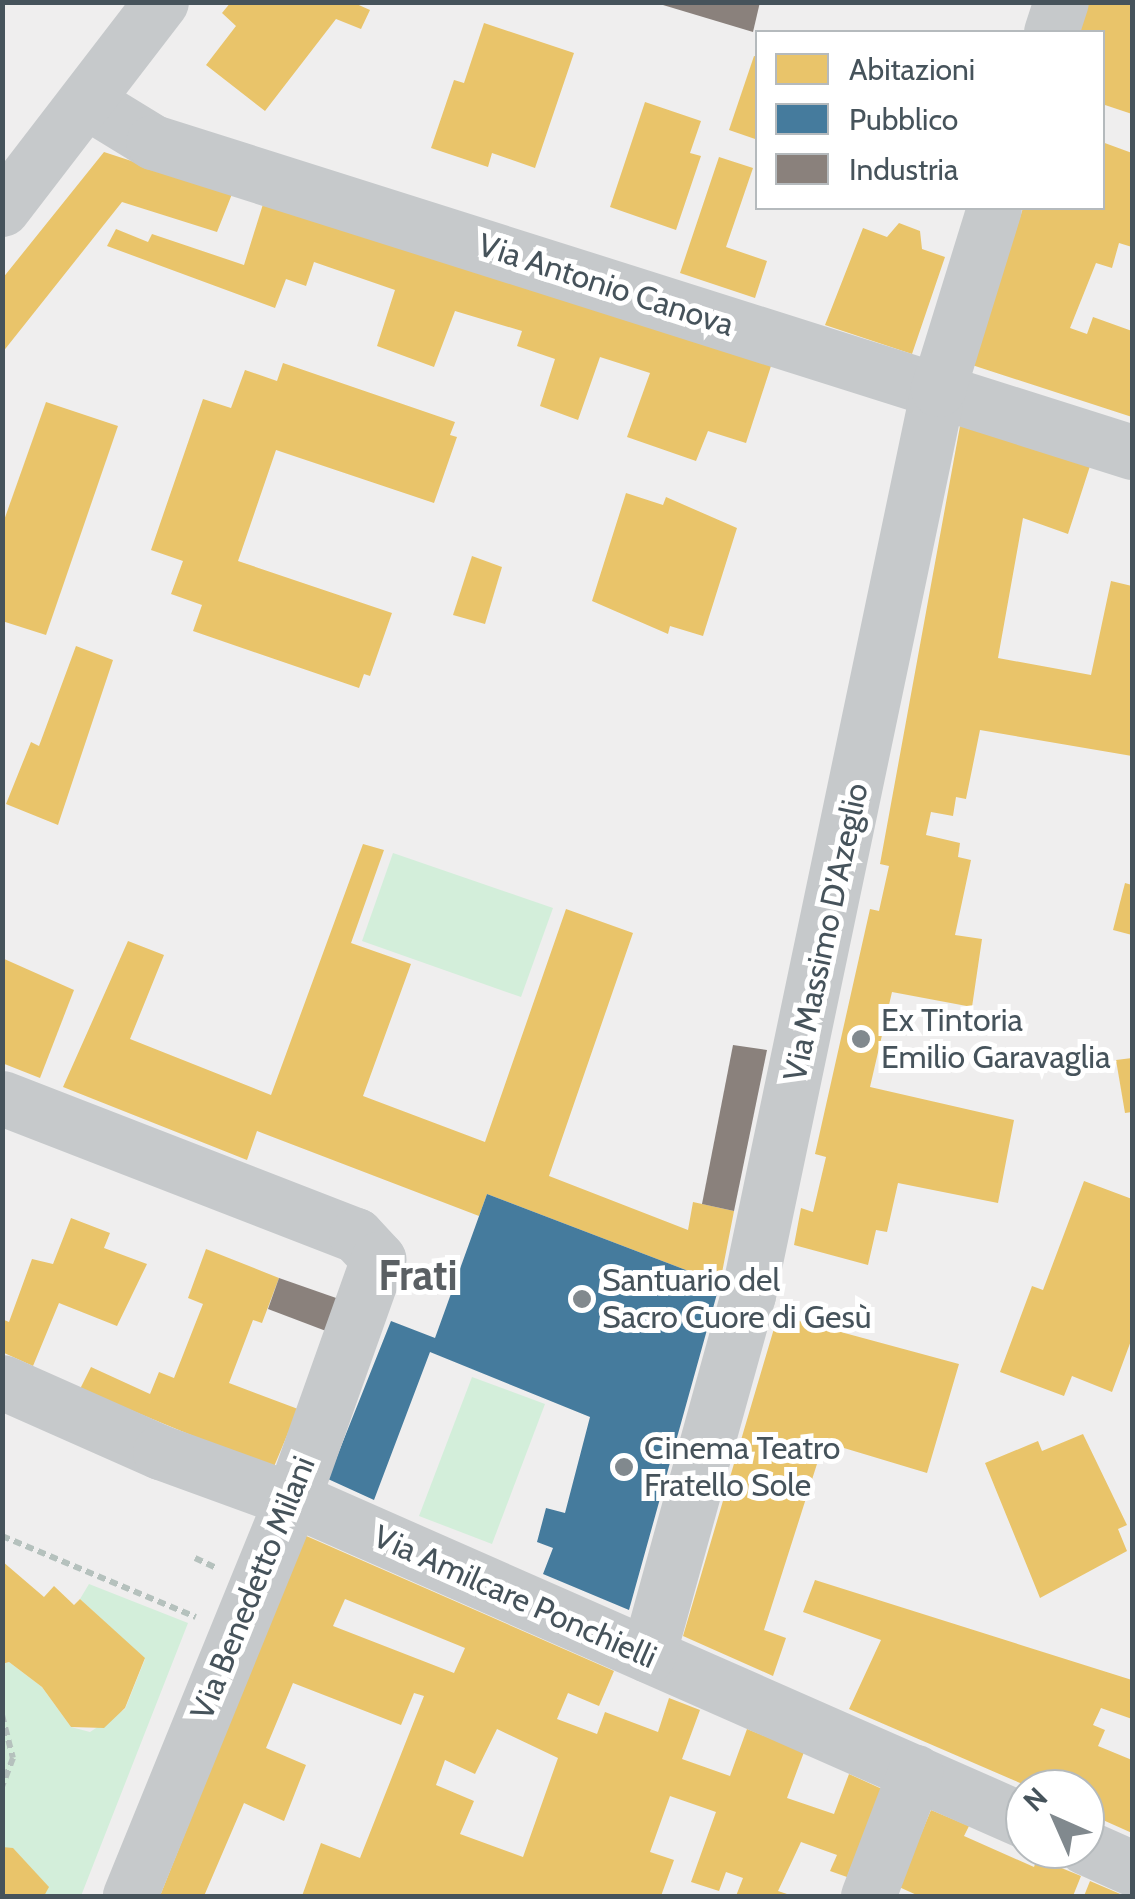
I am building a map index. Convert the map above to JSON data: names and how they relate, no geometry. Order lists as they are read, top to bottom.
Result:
{
  "streets": {
    "street": [
      "Via Antonio Canova",
      "Via Massimo D'Azeglio",
      "Via Benedetto Milani",
      "Via Amilcare Ponchielli"
    ]
  },
  "crossings": [
    ["Via Antonio Canova", "Via Massimo D'Azeglio"],
    ["Via Massimo D'Azeglio", "Via Amilcare Ponchielli"],
    ["Via Benedetto Milani", "Via Amilcare Ponchielli"]
  ],
  "districts": ["Frati"],
  "places": ["Ex Tintoria Emilio Garavaglia", "Santuario del Sacro Cuore di Gesù", "Cinema Teatro Fratello Sole"],
  "legend": ["Abitazioni", "Pubblico", "Industria"],
  "north": "top left"
}
